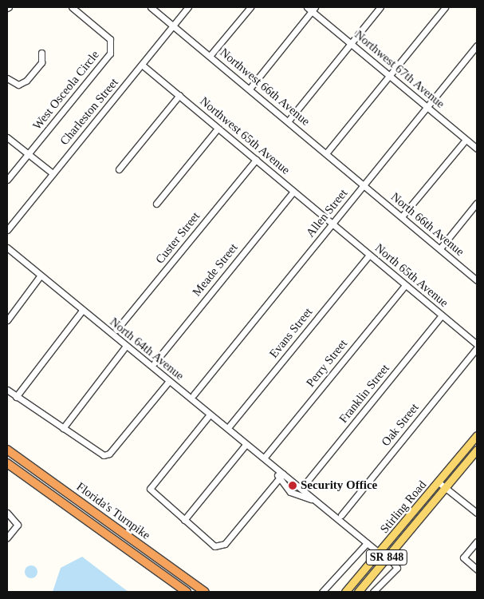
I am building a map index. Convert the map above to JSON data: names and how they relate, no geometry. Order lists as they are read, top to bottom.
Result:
{
  "streets": {
    "highway": ["Florida's Turnpike"],
    "main road": ["Stirling Road", "SR 848"],
    "street": [
      "Northwest 67th Avenue",
      "Northwest 66th Avenue",
      "West Osceola Circle",
      "Charleston Street",
      "Northwest 65th Avenue",
      "Allen Street",
      "North 66th Avenue",
      "Custer Street",
      "Meade Street",
      "North 65th Avenue",
      "Evans Street",
      "North 64th Avenue",
      "Perry Street",
      "Franklin Street",
      "Oak Street"
    ]
  },
  "crossings": [
    ["Northwest 67th Avenue", "Allen Street"],
    ["Northwest 66th Avenue", "Charleston Street"],
    ["Northwest 66th Avenue", "Allen Street"],
    ["Northwest 66th Avenue", "North 66th Avenue"],
    ["Charleston Street", "Northwest 65th Avenue"],
    ["Northwest 65th Avenue", "Allen Street"],
    ["Northwest 65th Avenue", "Custer Street"],
    ["Northwest 65th Avenue", "Meade Street"],
    ["Northwest 65th Avenue", "North 65th Avenue"],
    ["Allen Street", "North 66th Avenue"],
    ["Allen Street", "North 65th Avenue"],
    ["North 65th Avenue", "Evans Street"],
    ["North 65th Avenue", "Perry Street"],
    ["North 65th Avenue", "Franklin Street"],
    ["North 64th Avenue", "Stirling Road"]
  ],
  "places": ["Security Office"]
}
